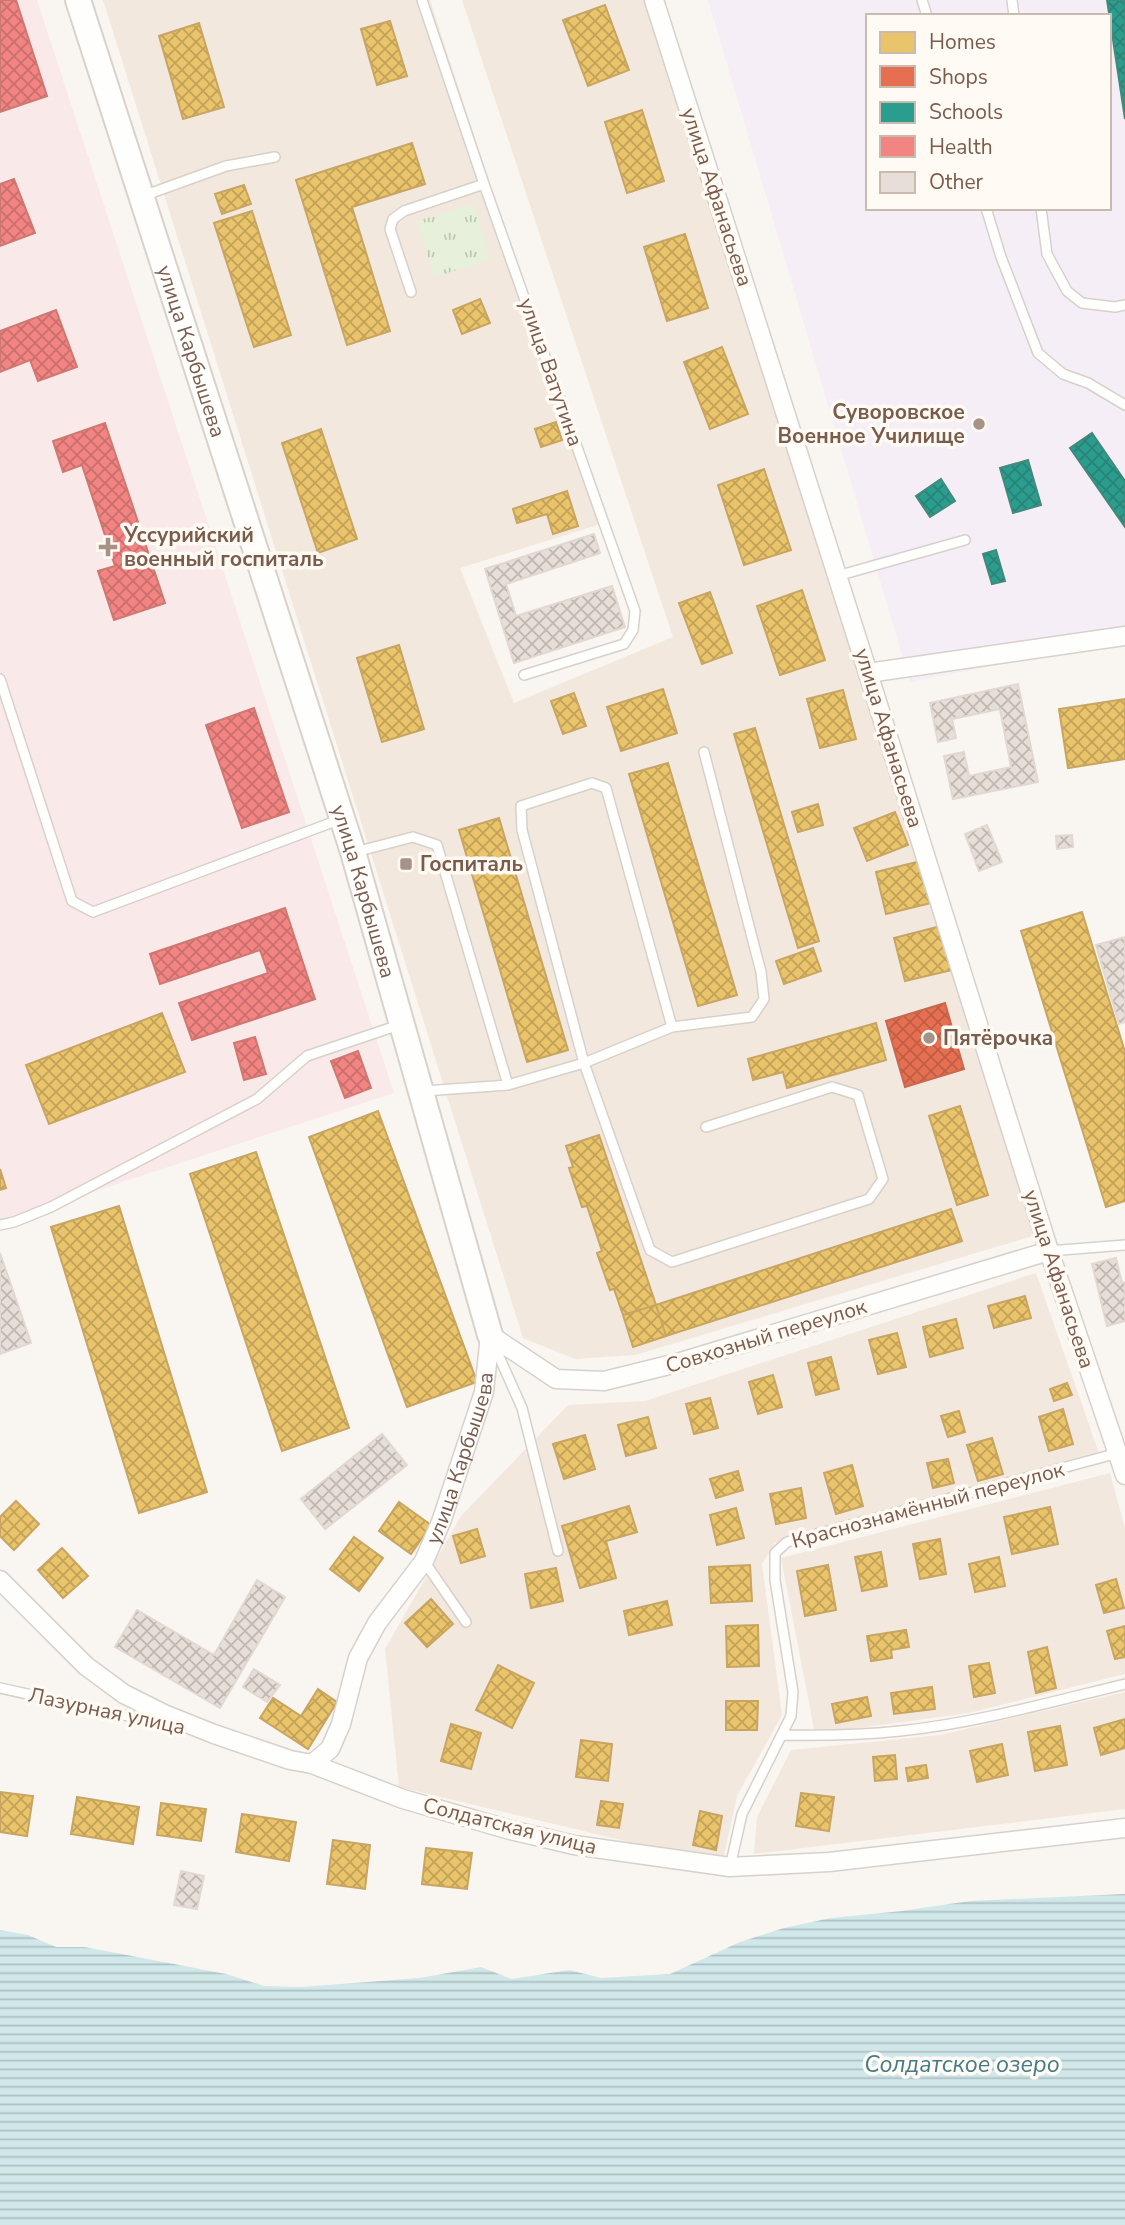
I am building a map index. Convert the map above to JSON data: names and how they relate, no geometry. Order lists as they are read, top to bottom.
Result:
{
  "streets": {
    "street": [
      "улица Афанасьева",
      "улица Карбышева",
      "Совхозный переулок",
      "Солдатская улица"
    ],
    "lane": ["улица Ватутина", "Краснознамённый переулок", "Лазурная улица"]
  },
  "crossings": [
    ["улица Афанасьева", "Совхозный переулок"],
    ["улица Афанасьева", "Краснознамённый переулок"],
    ["улица Карбышева", "Совхозный переулок"],
    ["улица Карбышева", "Солдатская улица"],
    ["Краснознамённый переулок", "Солдатская улица"],
    ["Лазурная улица", "Солдатская улица"]
  ],
  "water": ["Солдатское озеро"],
  "places": {
    "other": ["Суворовское Военное Училище", "Пятёрочка"],
    "health": ["Уссурийский военный госпиталь"],
    "transit": ["Госпиталь"]
  },
  "legend": [
    "Homes",
    "Shops",
    "Schools",
    "Health",
    "Other"
  ]
}
